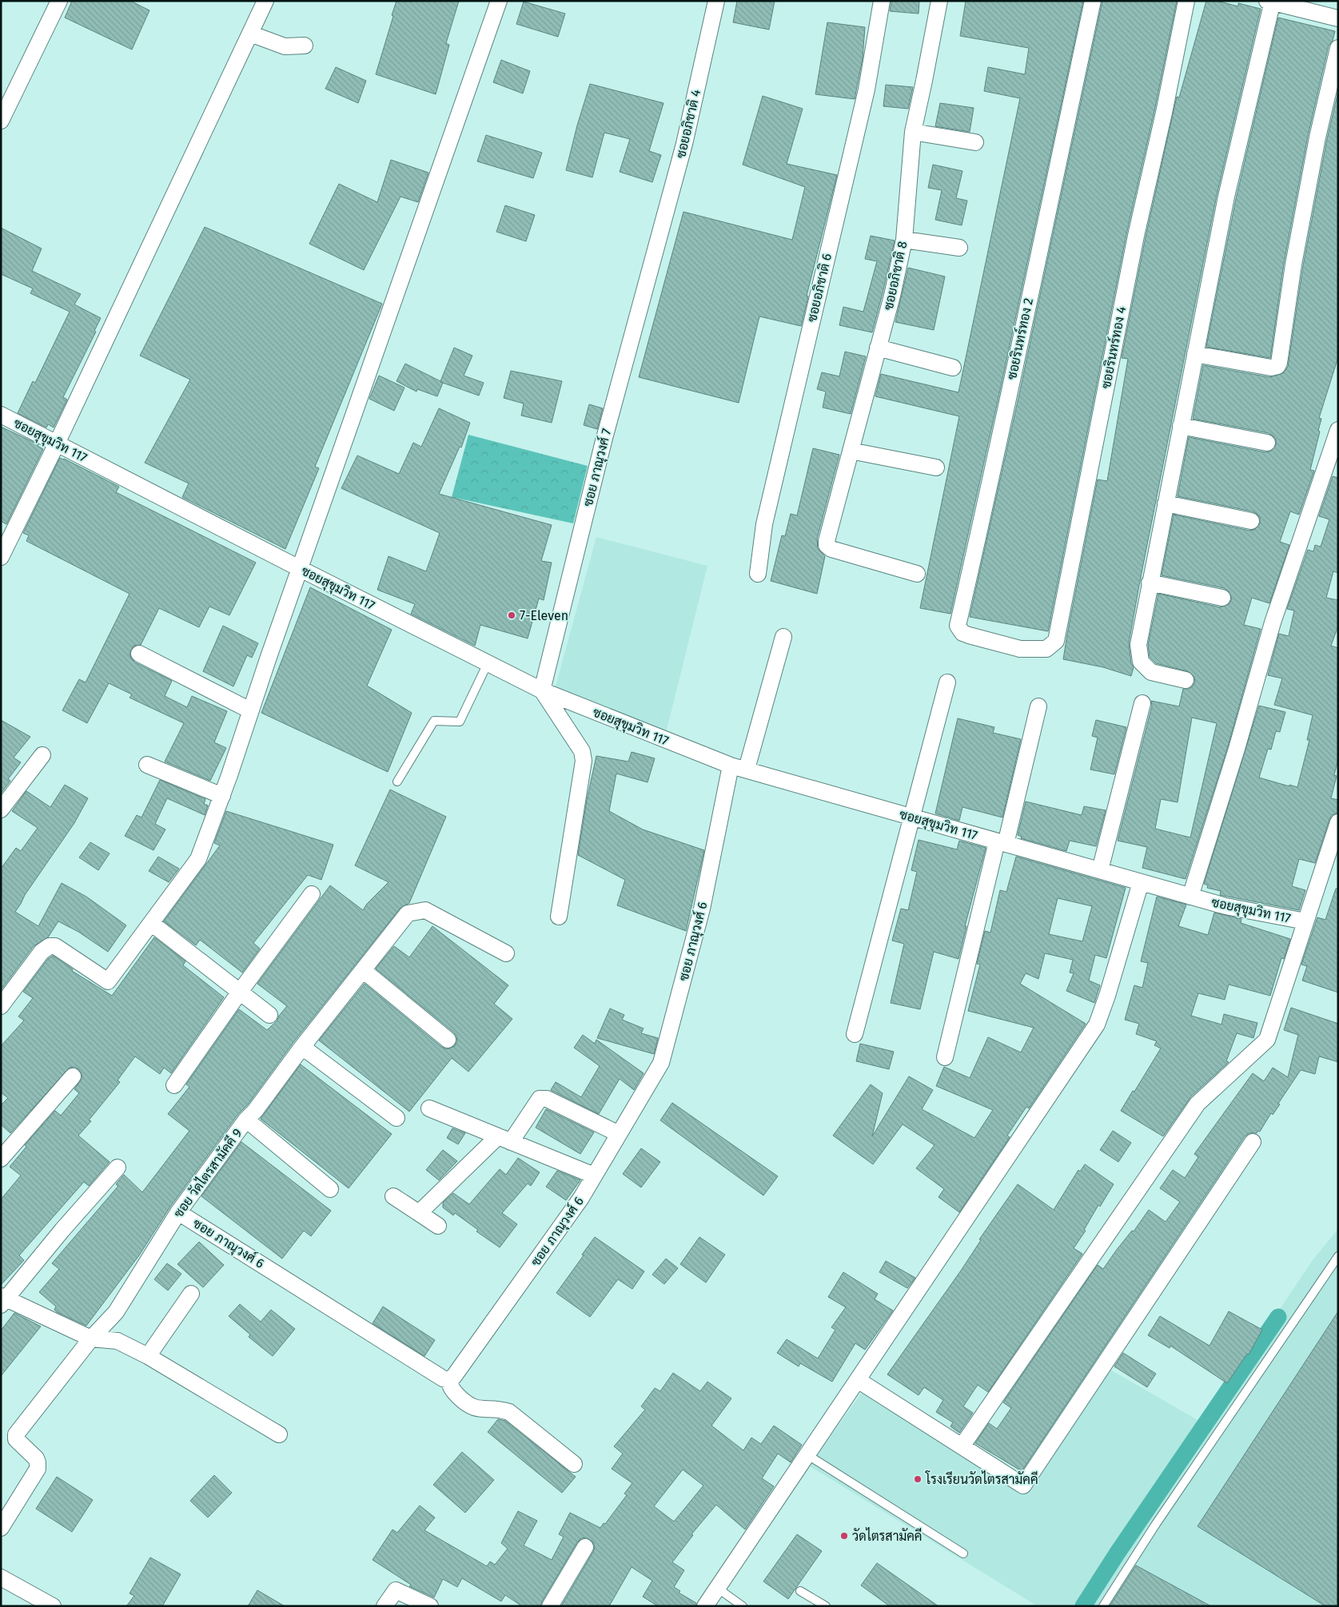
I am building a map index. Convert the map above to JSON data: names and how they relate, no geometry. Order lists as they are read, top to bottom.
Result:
{
  "streets": {
    "street": [
      "ซอยอภิชาติ 4",
      "ซอยอภิชาติ 8",
      "ซอยอภิชาติ 6",
      "ซอยรินทร์ทอง 2",
      "ซอยรินทร์ทอง 4",
      "ซอยสุขุมวิท 117",
      "ซอย ภาณุวงศ์ 7",
      "ซอย ภาณุวงศ์ 6",
      "ซอย วัดไตรสามัคคี 9"
    ]
  },
  "crossings": [
    ["ซอยอภิชาติ 4", "ซอย ภาณุวงศ์ 7"],
    ["ซอยรินทร์ทอง 2", "ซอยรินทร์ทอง 4"],
    ["ซอยสุขุมวิท 117", "ซอย ภาณุวงศ์ 7"],
    ["ซอยสุขุมวิท 117", "ซอย ภาณุวงศ์ 6"],
    ["ซอย ภาณุวงศ์ 6", "ซอย วัดไตรสามัคคี 9"]
  ],
  "places": ["7-Eleven", "โรงเรียนวัดไตรสามัคคี", "วัดไตรสามัคคี"]
}
